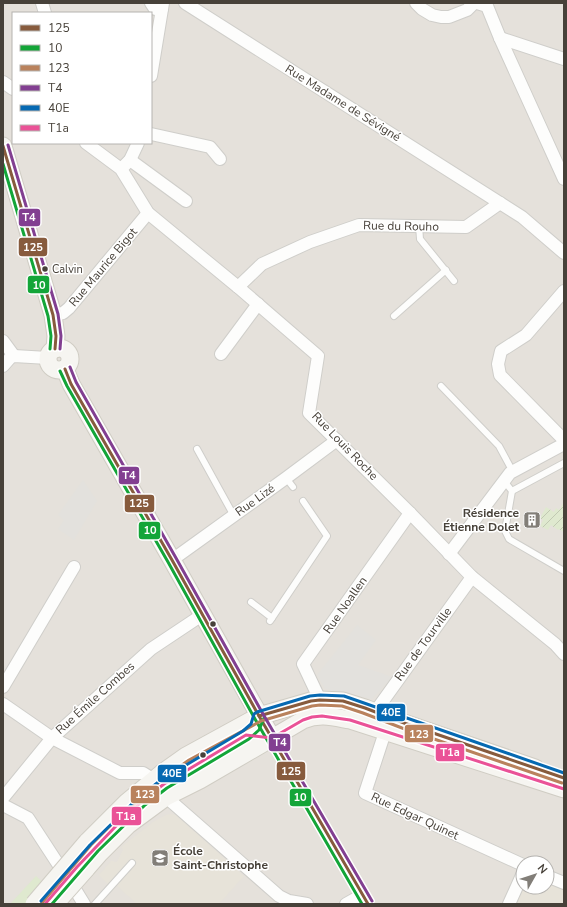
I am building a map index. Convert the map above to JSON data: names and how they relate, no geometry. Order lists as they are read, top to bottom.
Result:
{
  "streets": {
    "street": [
      "Rue Madame de Sévigné",
      "Rue du Rouho",
      "Rue Maurice Bigot",
      "Rue Louis Roche",
      "Rue Lizé",
      "Rue Noallen",
      "Rue de Tourville",
      "Rue Émile Combes",
      "Rue Edgar Quinet"
    ]
  },
  "crossings": [
    ["Rue Madame de Sévigné", "Rue du Rouho"],
    ["Rue du Rouho", "Rue Louis Roche"],
    ["Rue Maurice Bigot", "Rue Louis Roche"],
    ["Rue Louis Roche", "Rue Lizé"],
    ["Rue Louis Roche", "Rue Noallen"],
    ["Rue Louis Roche", "Rue de Tourville"]
  ],
  "places": {
    "other": ["Calvin"],
    "building": ["Résidence Étienne Dolet"],
    "school or university": ["École Saint-Christophe"]
  },
  "lines": [
    "transit line T4",
    "transit line 125",
    "transit line 10",
    "transit line 40E",
    "transit line 123",
    "transit line T1a"
  ],
  "legend": [
    "125",
    "10",
    "123",
    "T4",
    "40E",
    "T1a"
  ],
  "north": "top right"
}
